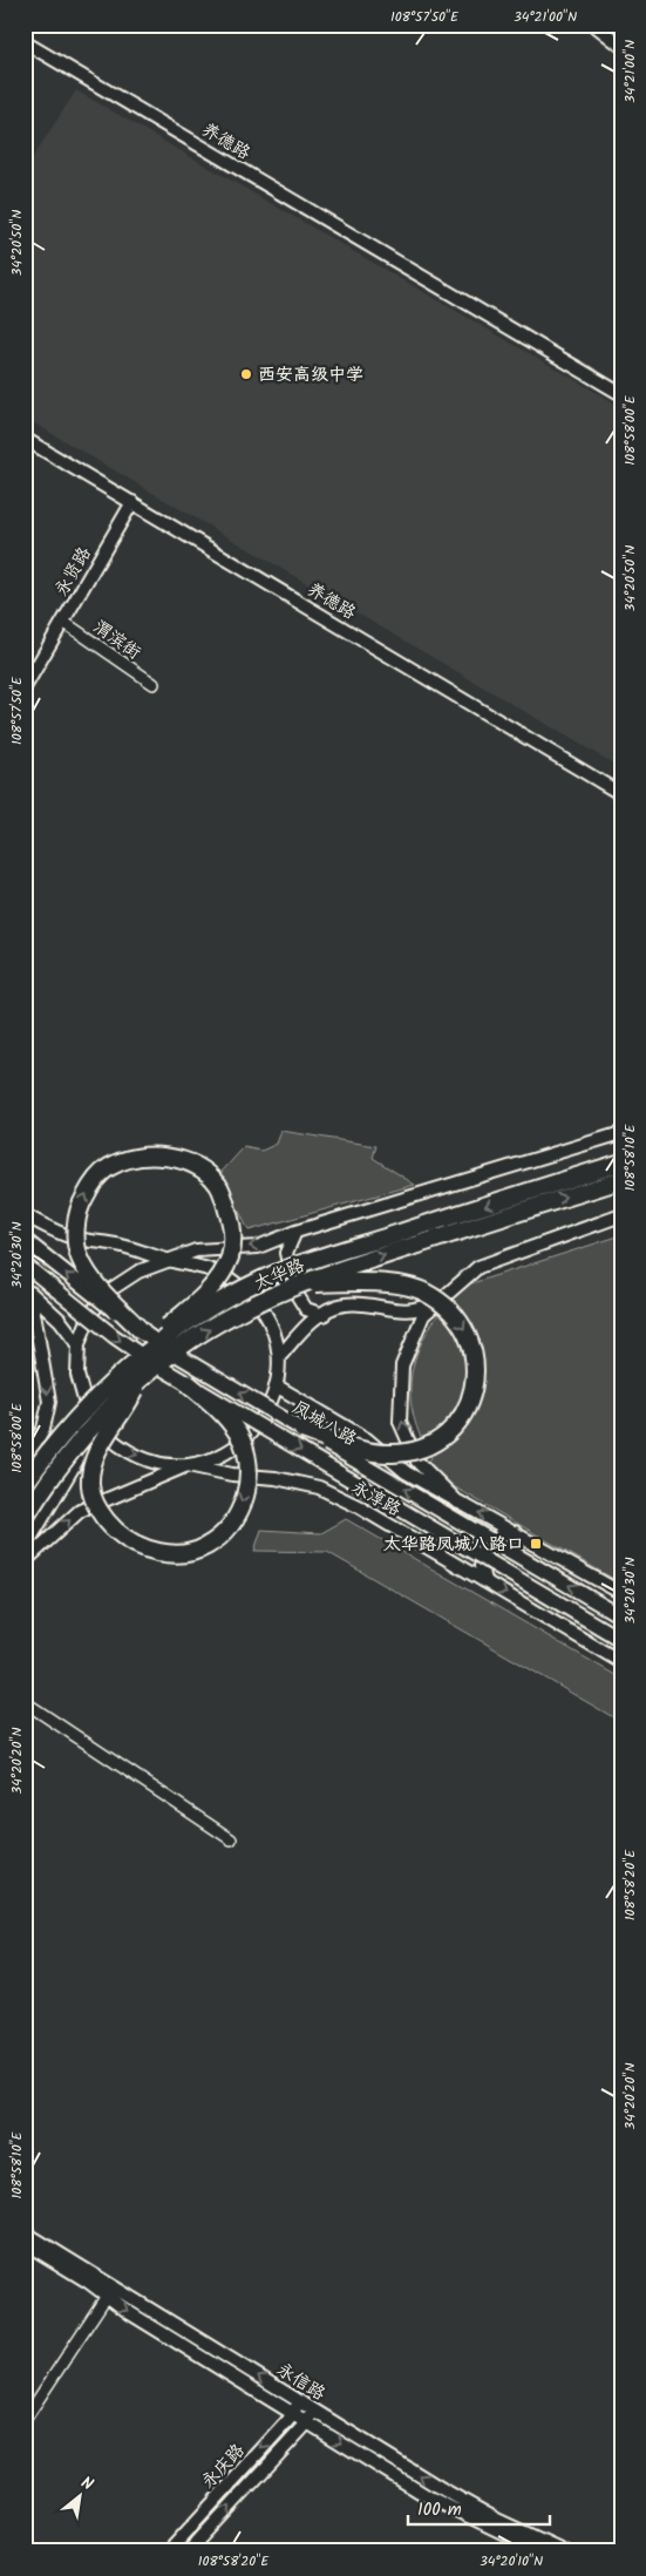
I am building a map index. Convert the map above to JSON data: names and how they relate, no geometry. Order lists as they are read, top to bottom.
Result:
{
  "streets": {
    "main road": ["太华路", "凤城八路"],
    "street": [
      "养德路",
      "永贤路",
      "渭滨街",
      "永淳路",
      "永信路",
      "永庆路"
    ]
  },
  "crossings": [
    ["养德路", "永贤路"],
    ["永贤路", "渭滨街"],
    ["永信路", "永庆路"]
  ],
  "places": {
    "other": ["西安高级中学"],
    "transit": ["太华路凤城八路口"]
  },
  "scale_bar": "100 m",
  "north": "top right",
  "coordinates": [
    "108°57'50\"E",
    "34°21'00\"N",
    "34°20'50\"N",
    "108°58'00\"E",
    "108°58'10\"E",
    "34°20'30\"N",
    "34°20'20\"N",
    "108°58'20\"E",
    "34°20'10\"N"
  ]
}
